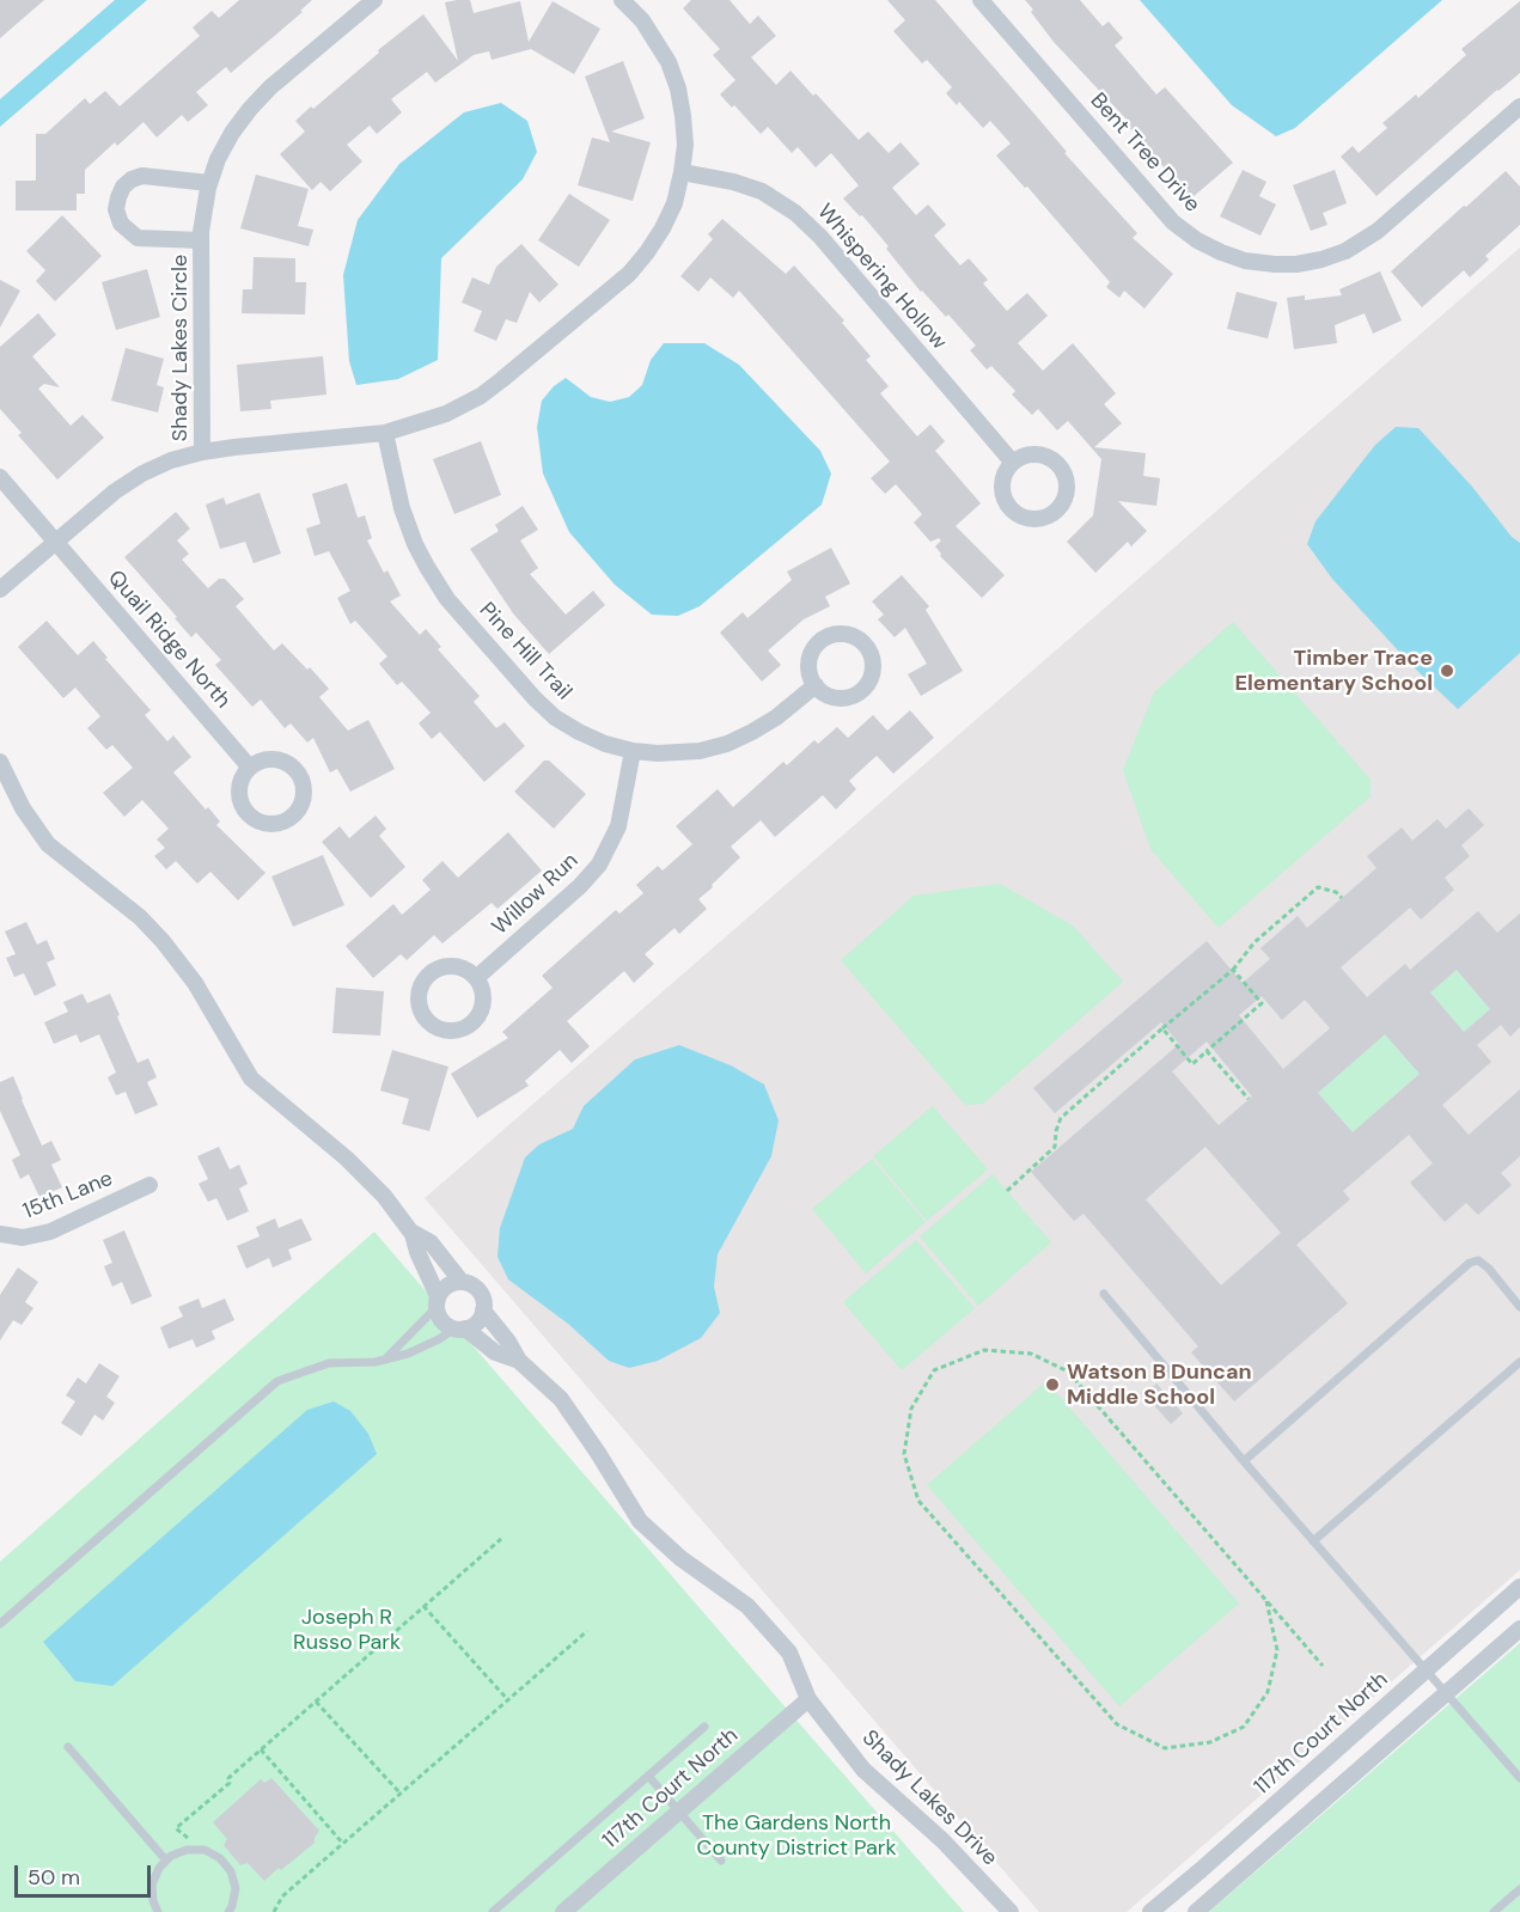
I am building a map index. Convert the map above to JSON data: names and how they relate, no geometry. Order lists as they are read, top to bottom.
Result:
{
  "streets": {
    "street": [
      "Bent Tree Drive",
      "Whispering Hollow",
      "Shady Lakes Circle",
      "Quail Ridge North",
      "Pine Hill Trail",
      "Willow Run",
      "15th Lane",
      "117th Court North",
      "Shady Lakes Drive"
    ]
  },
  "crossings": [
    ["Whispering Hollow", "Shady Lakes Circle"],
    ["Shady Lakes Circle", "Pine Hill Trail"],
    ["Pine Hill Trail", "Willow Run"],
    ["117th Court North", "Shady Lakes Drive"]
  ],
  "parks": ["Joseph R Russo Park", "The Gardens North County District Park"],
  "places": ["Timber Trace Elementary School", "Watson B Duncan Middle School"],
  "scale_bar": "50 m"
}
